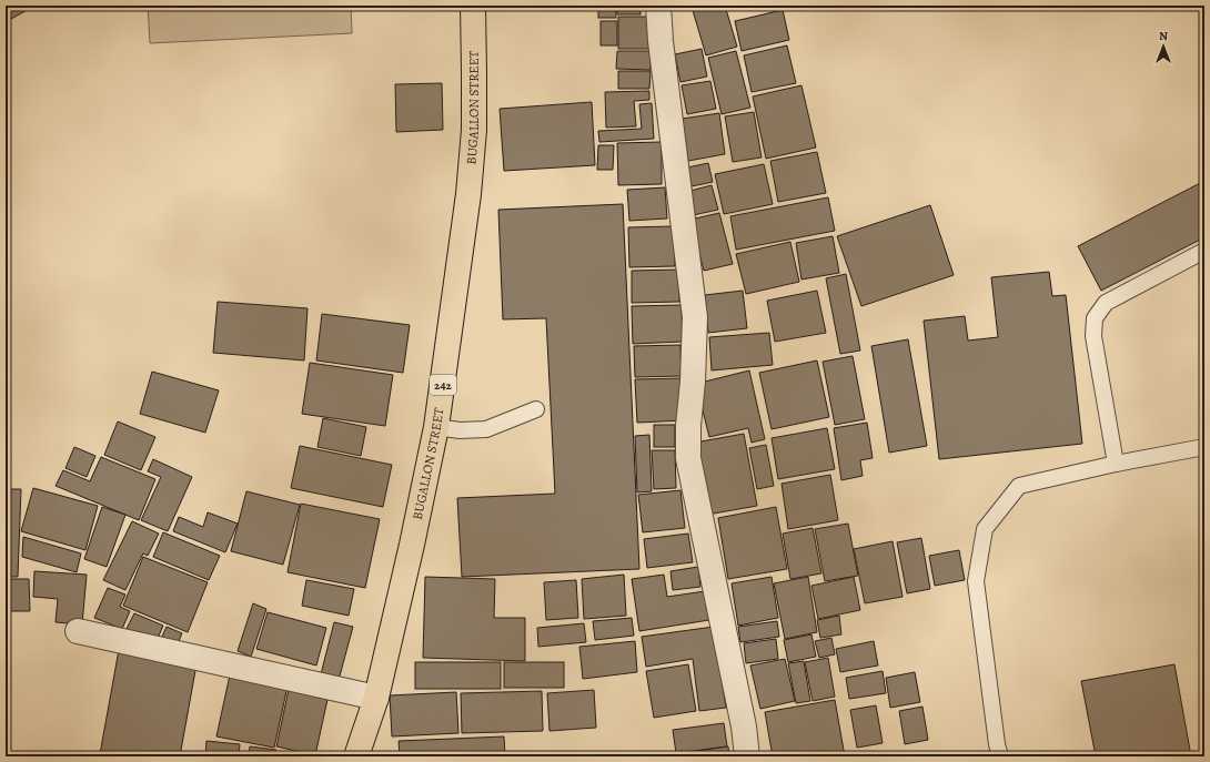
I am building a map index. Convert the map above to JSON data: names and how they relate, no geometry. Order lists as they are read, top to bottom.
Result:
{
  "streets": {
    "main road": ["BUGALLON STREET", "242"]
  },
  "north": "top"
}
